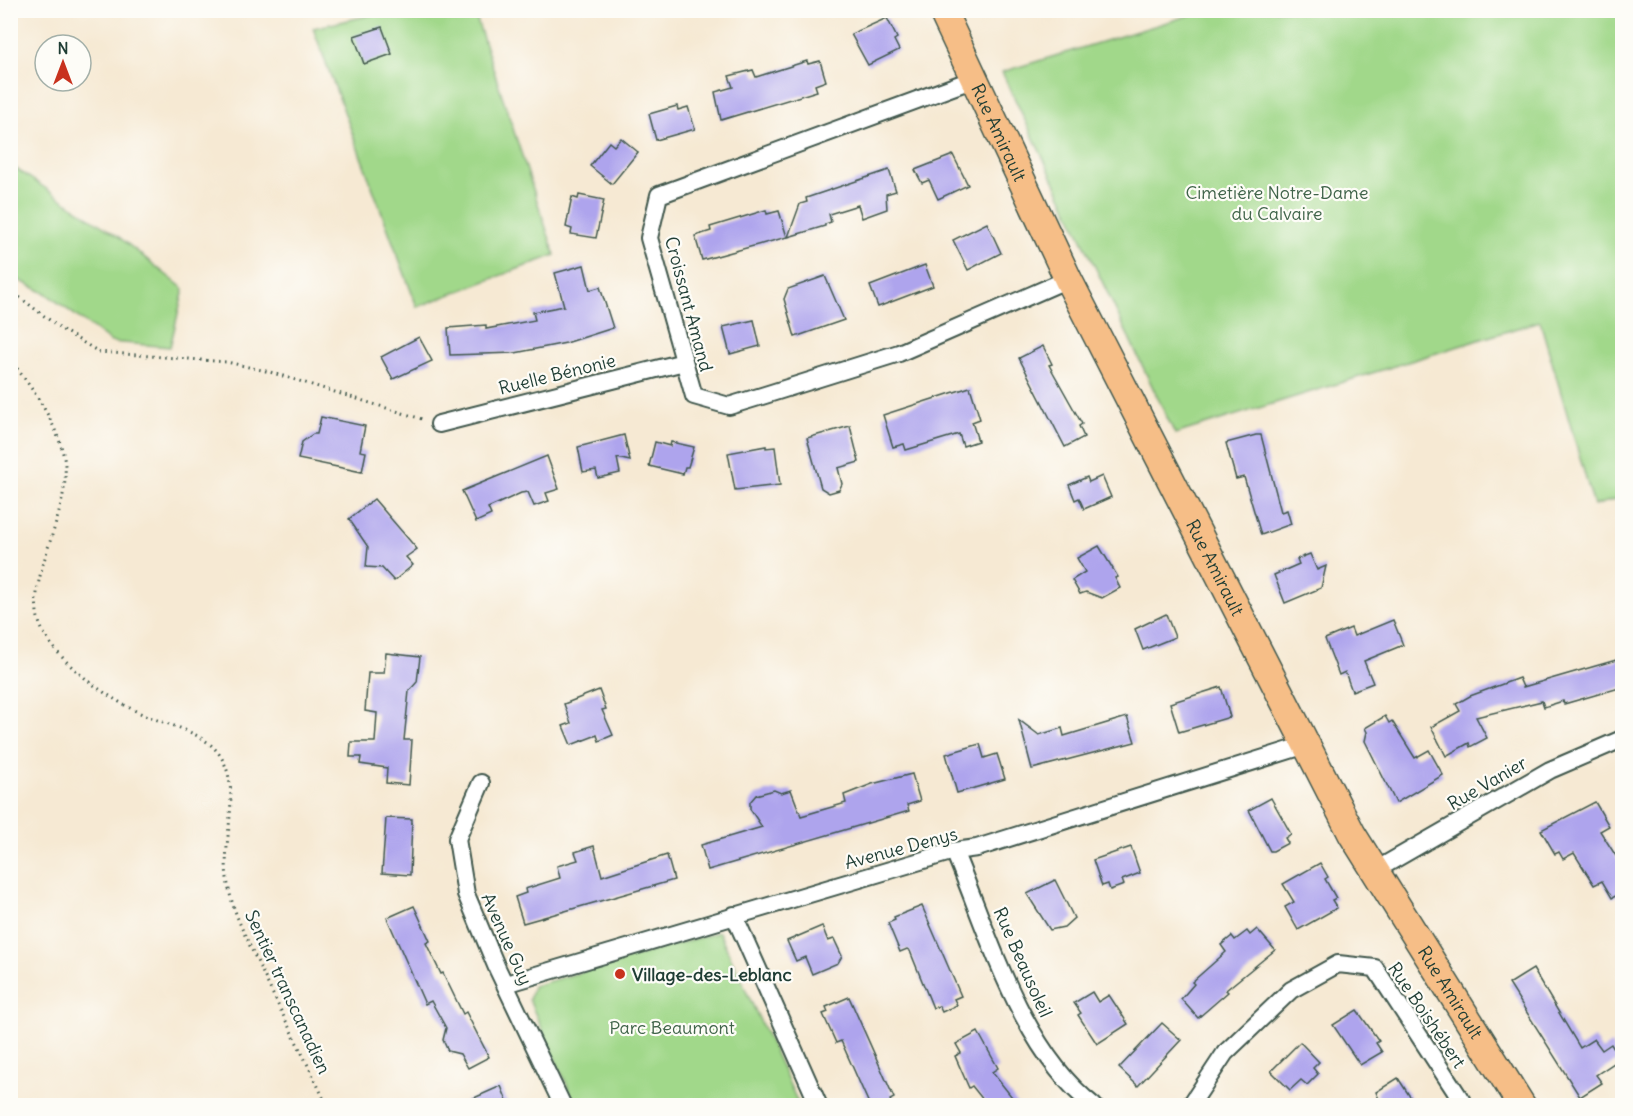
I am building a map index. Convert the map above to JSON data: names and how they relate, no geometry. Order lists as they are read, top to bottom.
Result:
{
  "streets": {
    "main road": ["Rue Amirault"],
    "street": [
      "Croissant Amand",
      "Ruelle Bénonie",
      "Rue Vanier",
      "Avenue Denys",
      "Avenue Guy",
      "Rue Beausoleil",
      "Rue Boishébert"
    ],
    "path": ["Sentier transcanadien"]
  },
  "crossings": [
    ["Rue Amirault", "Croissant Amand"],
    ["Rue Amirault", "Rue Vanier"],
    ["Rue Amirault", "Avenue Denys"],
    ["Croissant Amand", "Ruelle Bénonie"],
    ["Avenue Denys", "Avenue Guy"],
    ["Avenue Denys", "Rue Beausoleil"]
  ],
  "parks": ["Cimetière Notre-Dame du Calvaire", "Parc Beaumont"],
  "places": ["Village-des-Leblanc"],
  "north": "top"
}
